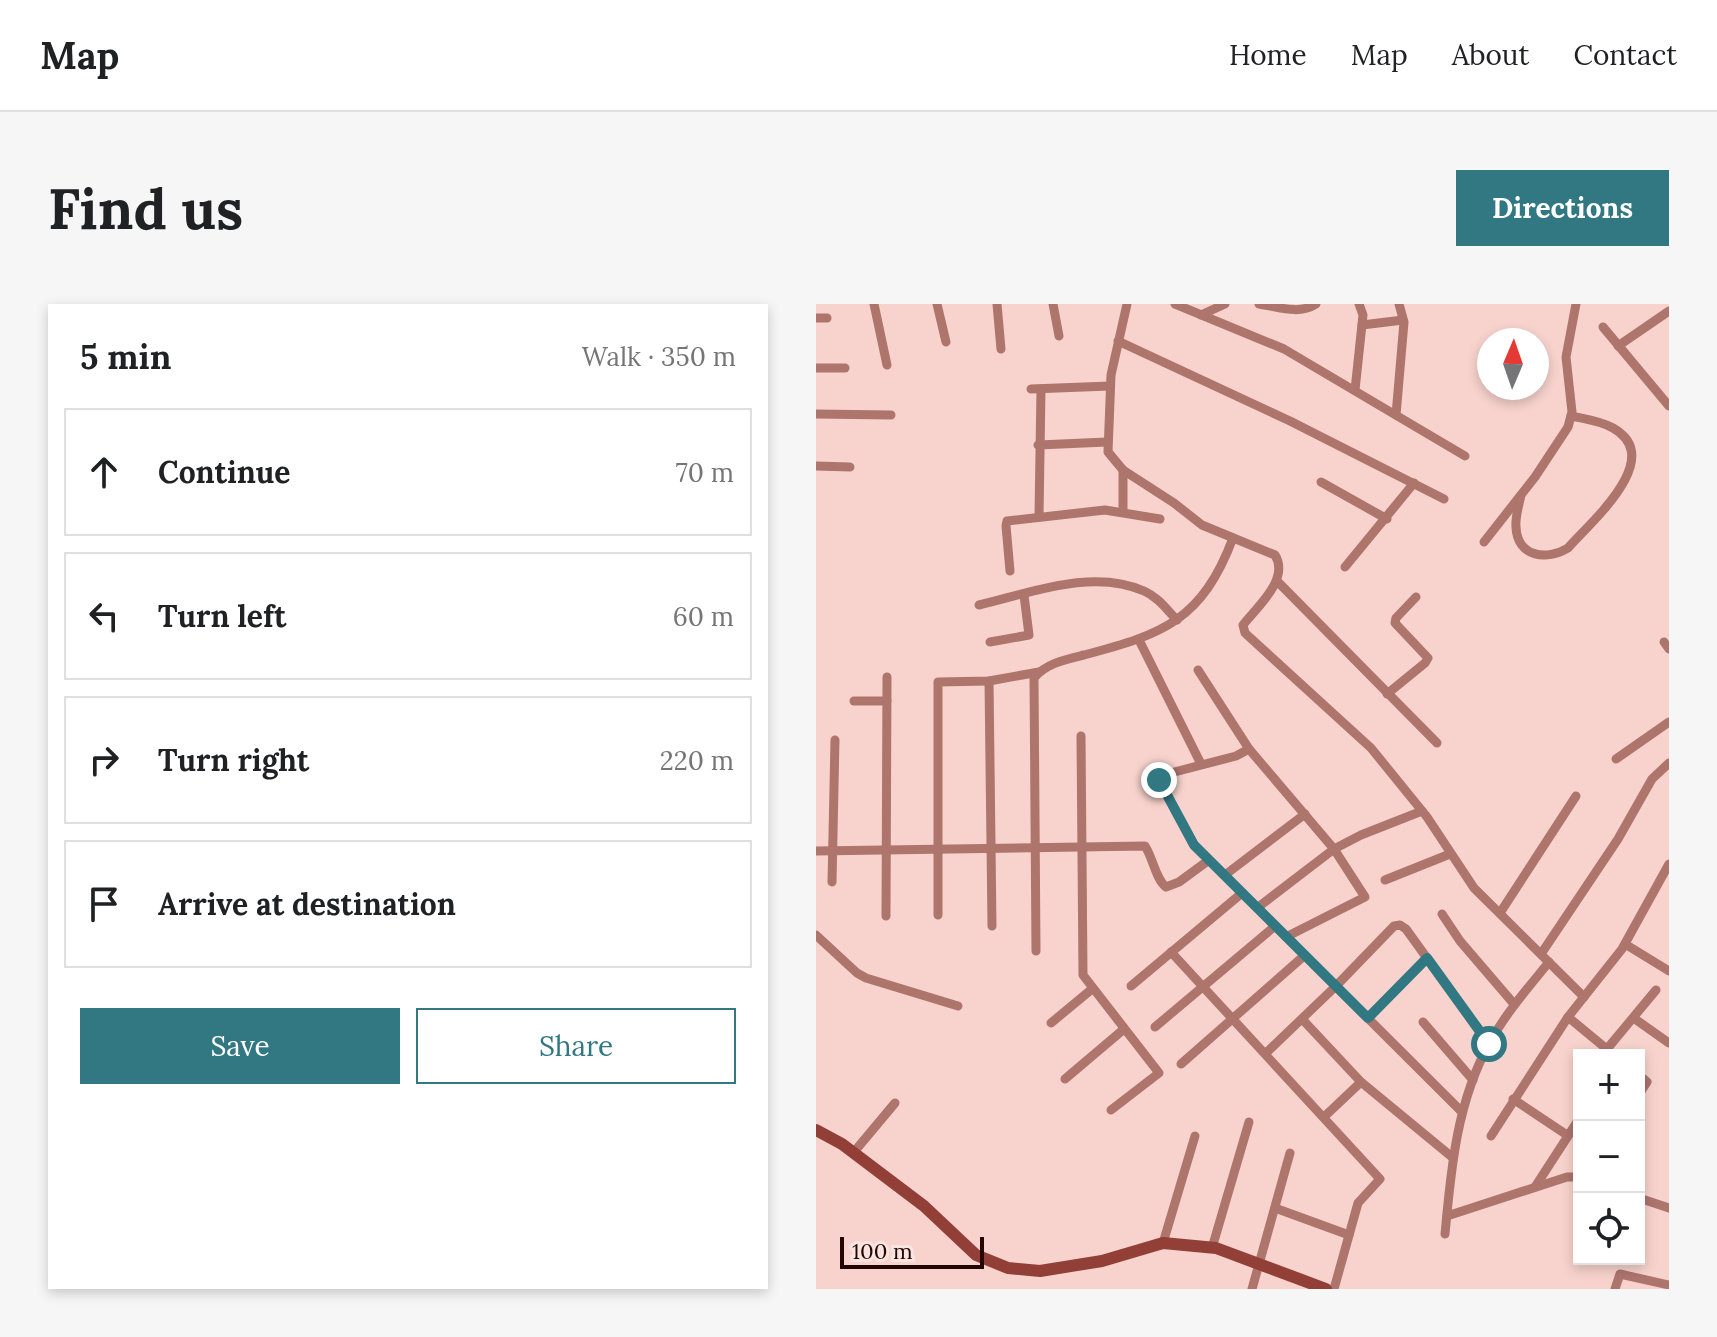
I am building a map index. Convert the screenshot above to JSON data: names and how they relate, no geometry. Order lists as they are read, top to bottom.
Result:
{
  "scale_bar": "100 m",
  "north": "top",
  "page": {
    "header": "Map",
    "nav": [
      "Home",
      "Map",
      "About",
      "Contact"
    ],
    "buttons": [
      "Directions",
      ["Save", "Share"]
    ],
    "title": "Find us",
    "heading": ["5 min", "Walk · 350 m"],
    "list": [
      ["Continue", "70 m"],
      ["Turn left", "60 m"],
      ["Turn right", "220 m"],
      "Arrive at destination"
    ],
    "map_buttons": ["+", "−"],
    "scale": "100 m"
  }
}
